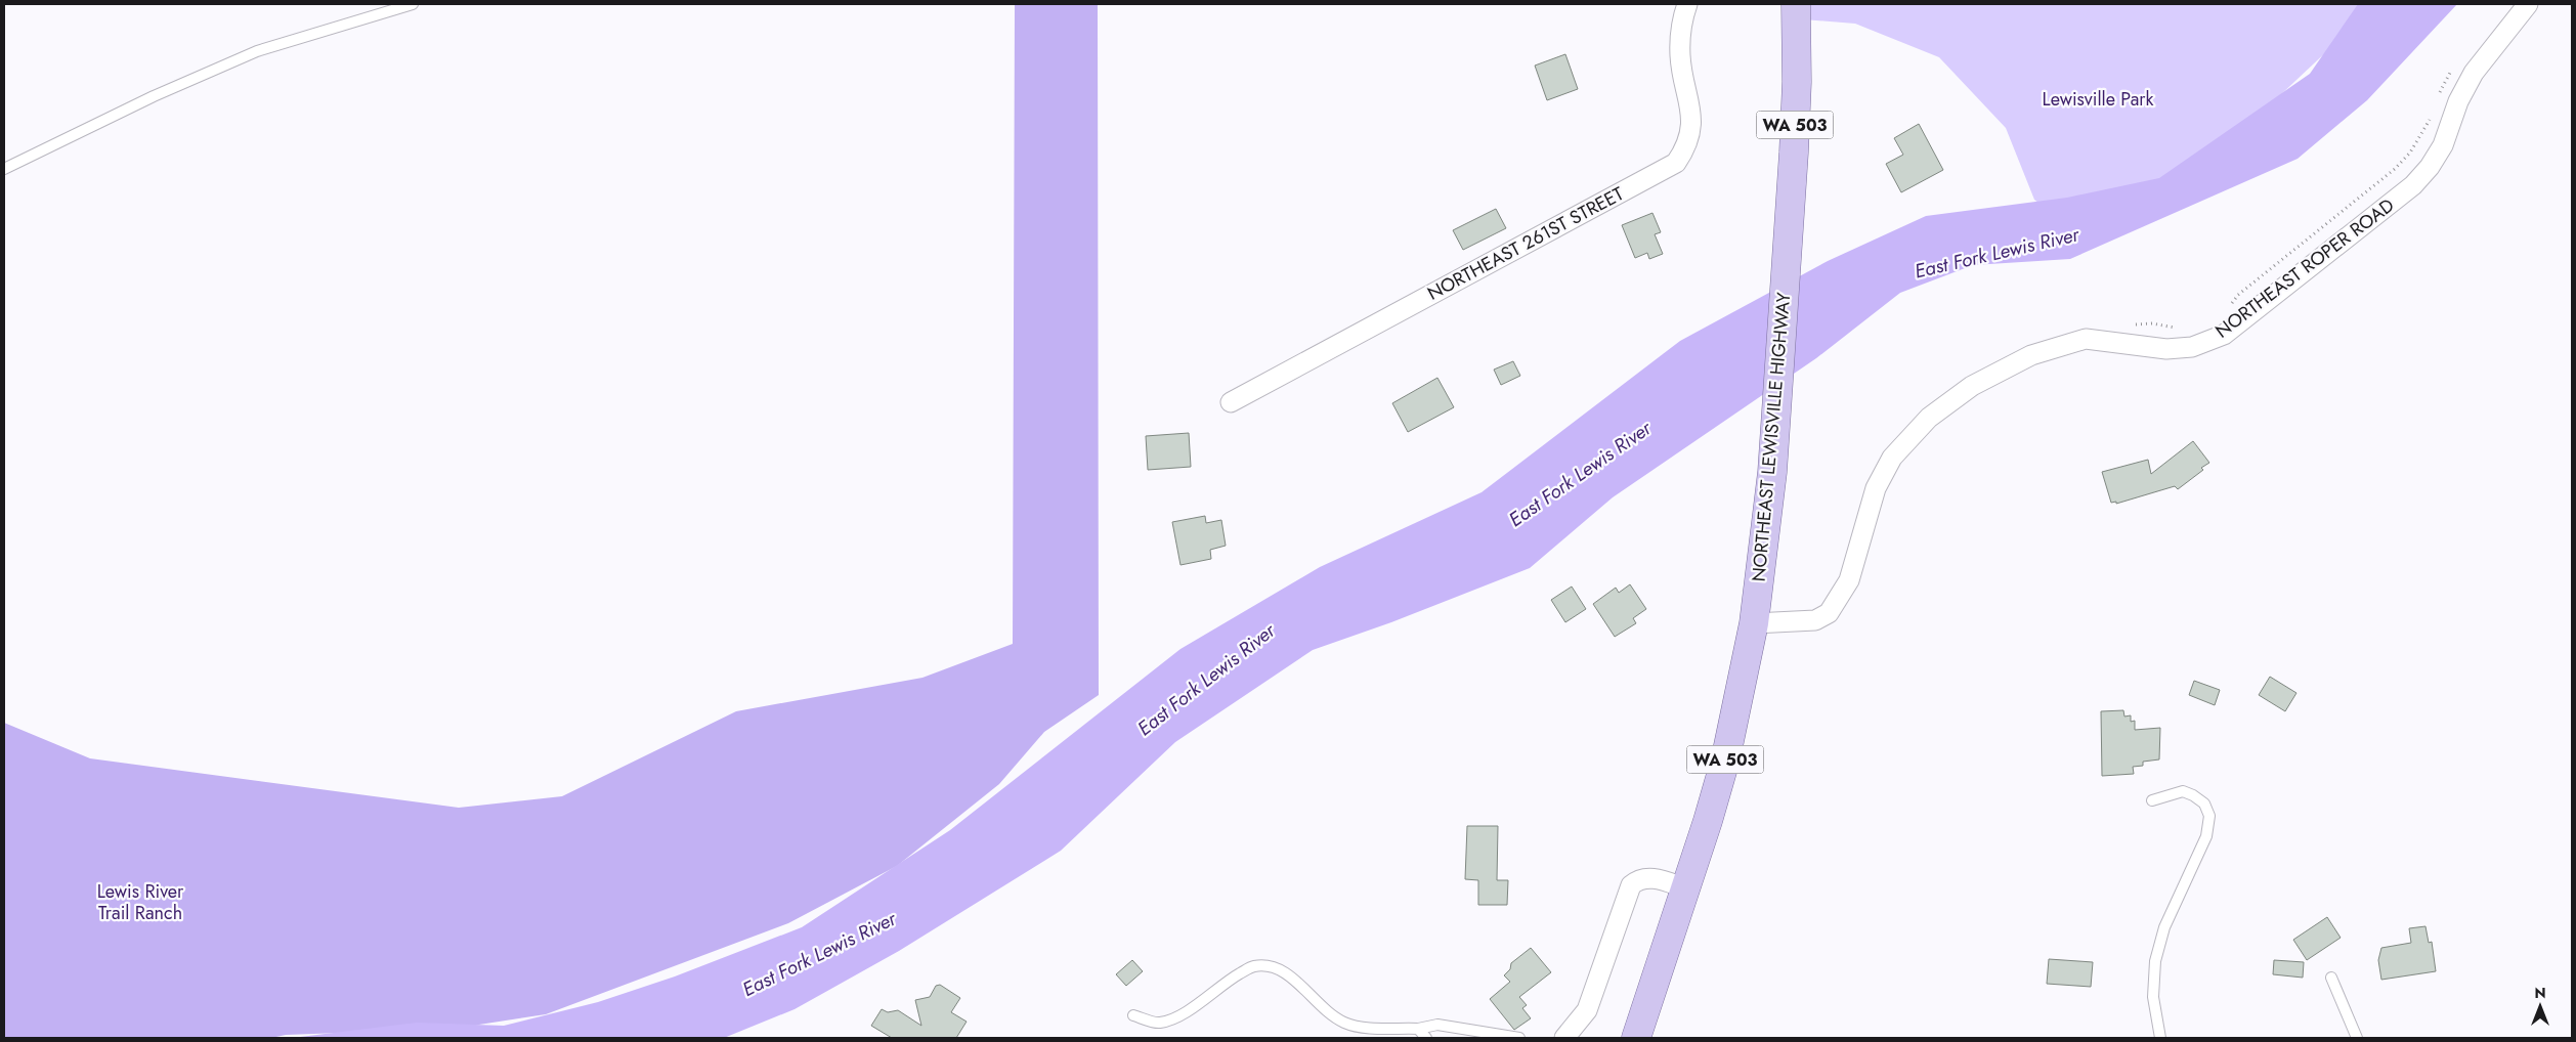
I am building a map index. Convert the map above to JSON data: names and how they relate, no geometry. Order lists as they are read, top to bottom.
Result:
{
  "streets": {
    "main road": ["WA 503", "NORTHEAST LEWISVILLE HIGHWAY"],
    "street": ["NORTHEAST 261ST STREET", "NORTHEAST ROPER ROAD"]
  },
  "crossings": [
    ["NORTHEAST ROPER ROAD", "NORTHEAST LEWISVILLE HIGHWAY"]
  ],
  "water": ["East Fork Lewis River"],
  "parks": ["Lewisville Park", "Lewis River Trail Ranch"],
  "north": "top"
}
